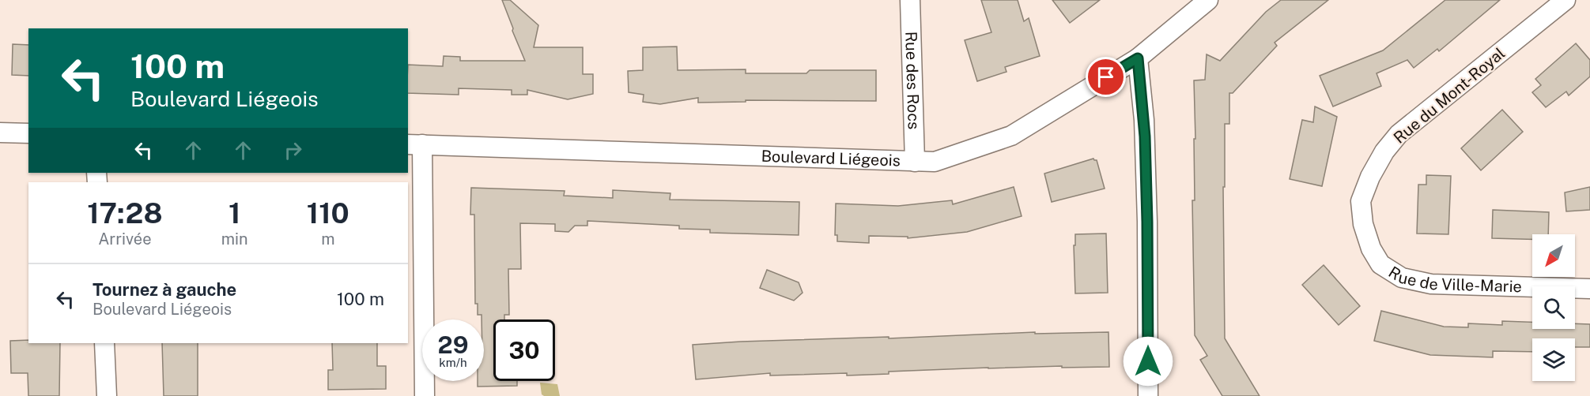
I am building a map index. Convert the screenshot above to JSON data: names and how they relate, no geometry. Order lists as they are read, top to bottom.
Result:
{
  "streets": {
    "street": [
      "Rue des Rocs",
      "Rue du Mont-Royal",
      "Boulevard Liégeois",
      "Rue de Ville-Marie"
    ]
  },
  "crossings": [
    ["Rue des Rocs", "Boulevard Liégeois"],
    ["Rue du Mont-Royal", "Rue de Ville-Marie"]
  ],
  "north": "bottom left",
  "page": {
    "turn": ["100 m", "Boulevard Liégeois"],
    "eta": [
      "17:28",
      "Arrivée",
      "1",
      "min",
      "110",
      "m"
    ],
    "list": [
      {
        "name": "Tournez à gauche",
        "note": "Boulevard Liégeois",
        "value": "100 m"
      }
    ],
    "speed": "29 km/h",
    "limit": "30"
  }
}
